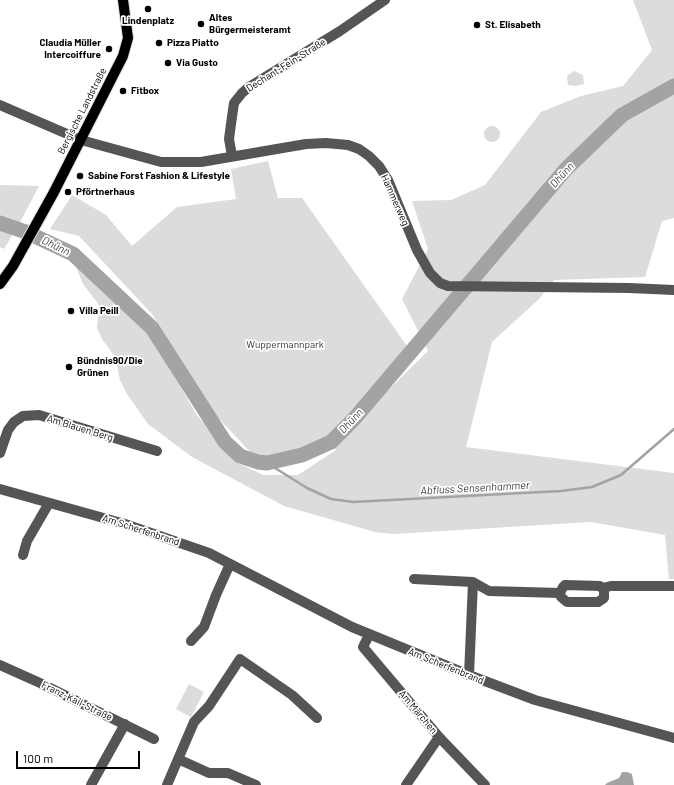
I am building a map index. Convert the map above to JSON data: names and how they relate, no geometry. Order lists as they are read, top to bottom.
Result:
{
  "streets": {
    "main road": ["Bergische Landstraße"],
    "street": [
      "Dechant-Fein-Straße",
      "Hammerweg",
      "Am Blauen Berg",
      "Am Scherfenbrand",
      "Franz-Kail-Straße",
      "Am Märchen"
    ]
  },
  "crossings": [
    ["Dechant-Fein-Straße", "Hammerweg"],
    ["Bergische Landstraße", "Hammerweg"],
    ["Am Scherfenbrand", "Am Märchen"]
  ],
  "water": ["Dhünn", "Abfluss Sensenhammer"],
  "parks": ["Wuppermannpark"],
  "places": [
    "Lindenplatz",
    "Altes Bürgermeisteramt",
    "St. Elisabeth",
    "Pizza Piatto",
    "Claudia Müller Intercoiffure",
    "Via Gusto",
    "Fitbox",
    "Sabine Forst Fashion & Lifestyle",
    "Pförtnerhaus",
    "Villa Peill",
    "Bündnis90/Die Grünen"
  ],
  "scale_bar": "100 m"
}
